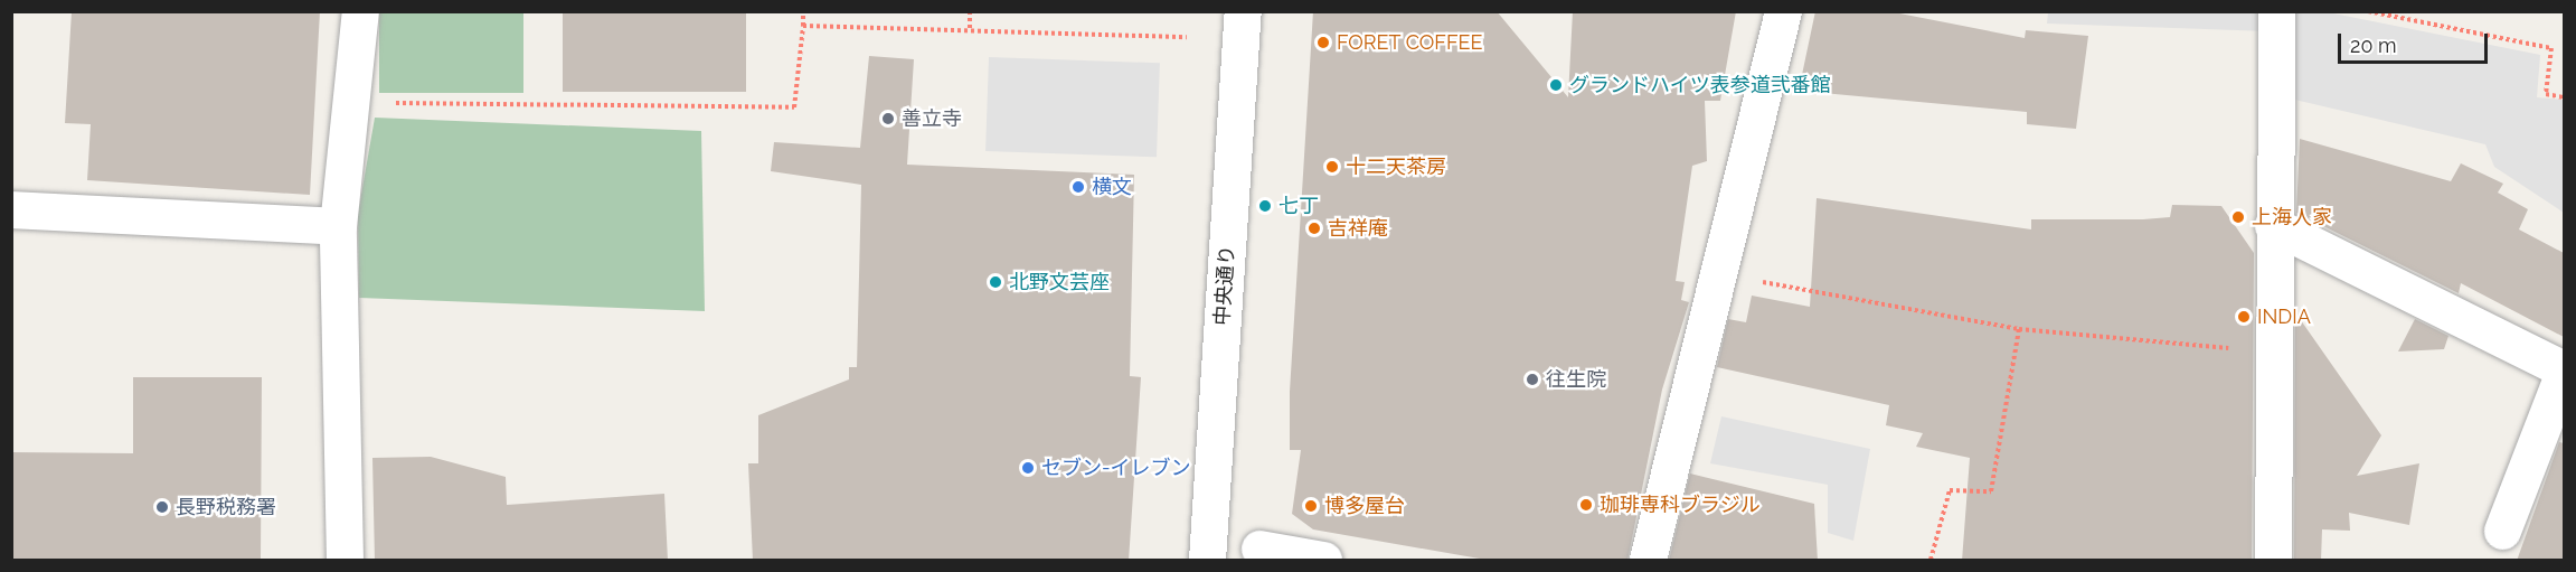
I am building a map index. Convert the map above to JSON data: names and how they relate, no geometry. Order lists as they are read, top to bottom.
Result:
{
  "streets": {
    "street": ["中央通り"]
  },
  "places": [
    "FORET COFFEE",
    "グランドハイツ表参道弐番館",
    "善立寺",
    "十二天茶房",
    "横文",
    "七丁",
    "上海人家",
    "吉祥庵",
    "北野文芸座",
    "INDIA",
    "往生院",
    "セブン-イレブン",
    "珈琲専科ブラジル",
    "博多屋台",
    "長野税務署"
  ],
  "scale_bar": "20 m"
}
